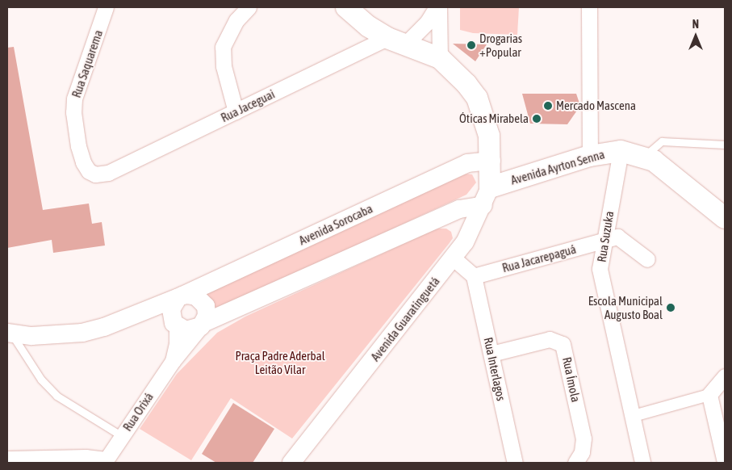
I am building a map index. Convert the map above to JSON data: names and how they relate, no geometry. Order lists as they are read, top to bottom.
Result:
{
  "streets": {
    "main road": ["Avenida Ayrton Senna", "Avenida Guaratinguetá"],
    "street": [
      "Rua Saquarema",
      "Rua Jaceguai",
      "Avenida Sorocaba",
      "Rua Suzuka",
      "Rua Jacarepaguá",
      "Rua Interlagos",
      "Rua Ímola",
      "Rua Orixá"
    ]
  },
  "crossings": [
    ["Rua Saquarema", "Rua Jaceguai"],
    ["Avenida Ayrton Senna", "Rua Suzuka"],
    ["Avenida Ayrton Senna", "Avenida Guaratinguetá"],
    ["Avenida Sorocaba", "Avenida Guaratinguetá"],
    ["Avenida Sorocaba", "Rua Orixá"],
    ["Rua Suzuka", "Rua Jacarepaguá"],
    ["Rua Jacarepaguá", "Rua Interlagos"],
    ["Rua Interlagos", "Rua Ímola"]
  ],
  "parks": ["Praça Padre Aderbal Leitão Vilar"],
  "places": [
    "Drogarias +Popular",
    "Mercado Mascena",
    "Óticas Mirabela",
    "Escola Municipal Augusto Boal"
  ],
  "north": "top"
}
